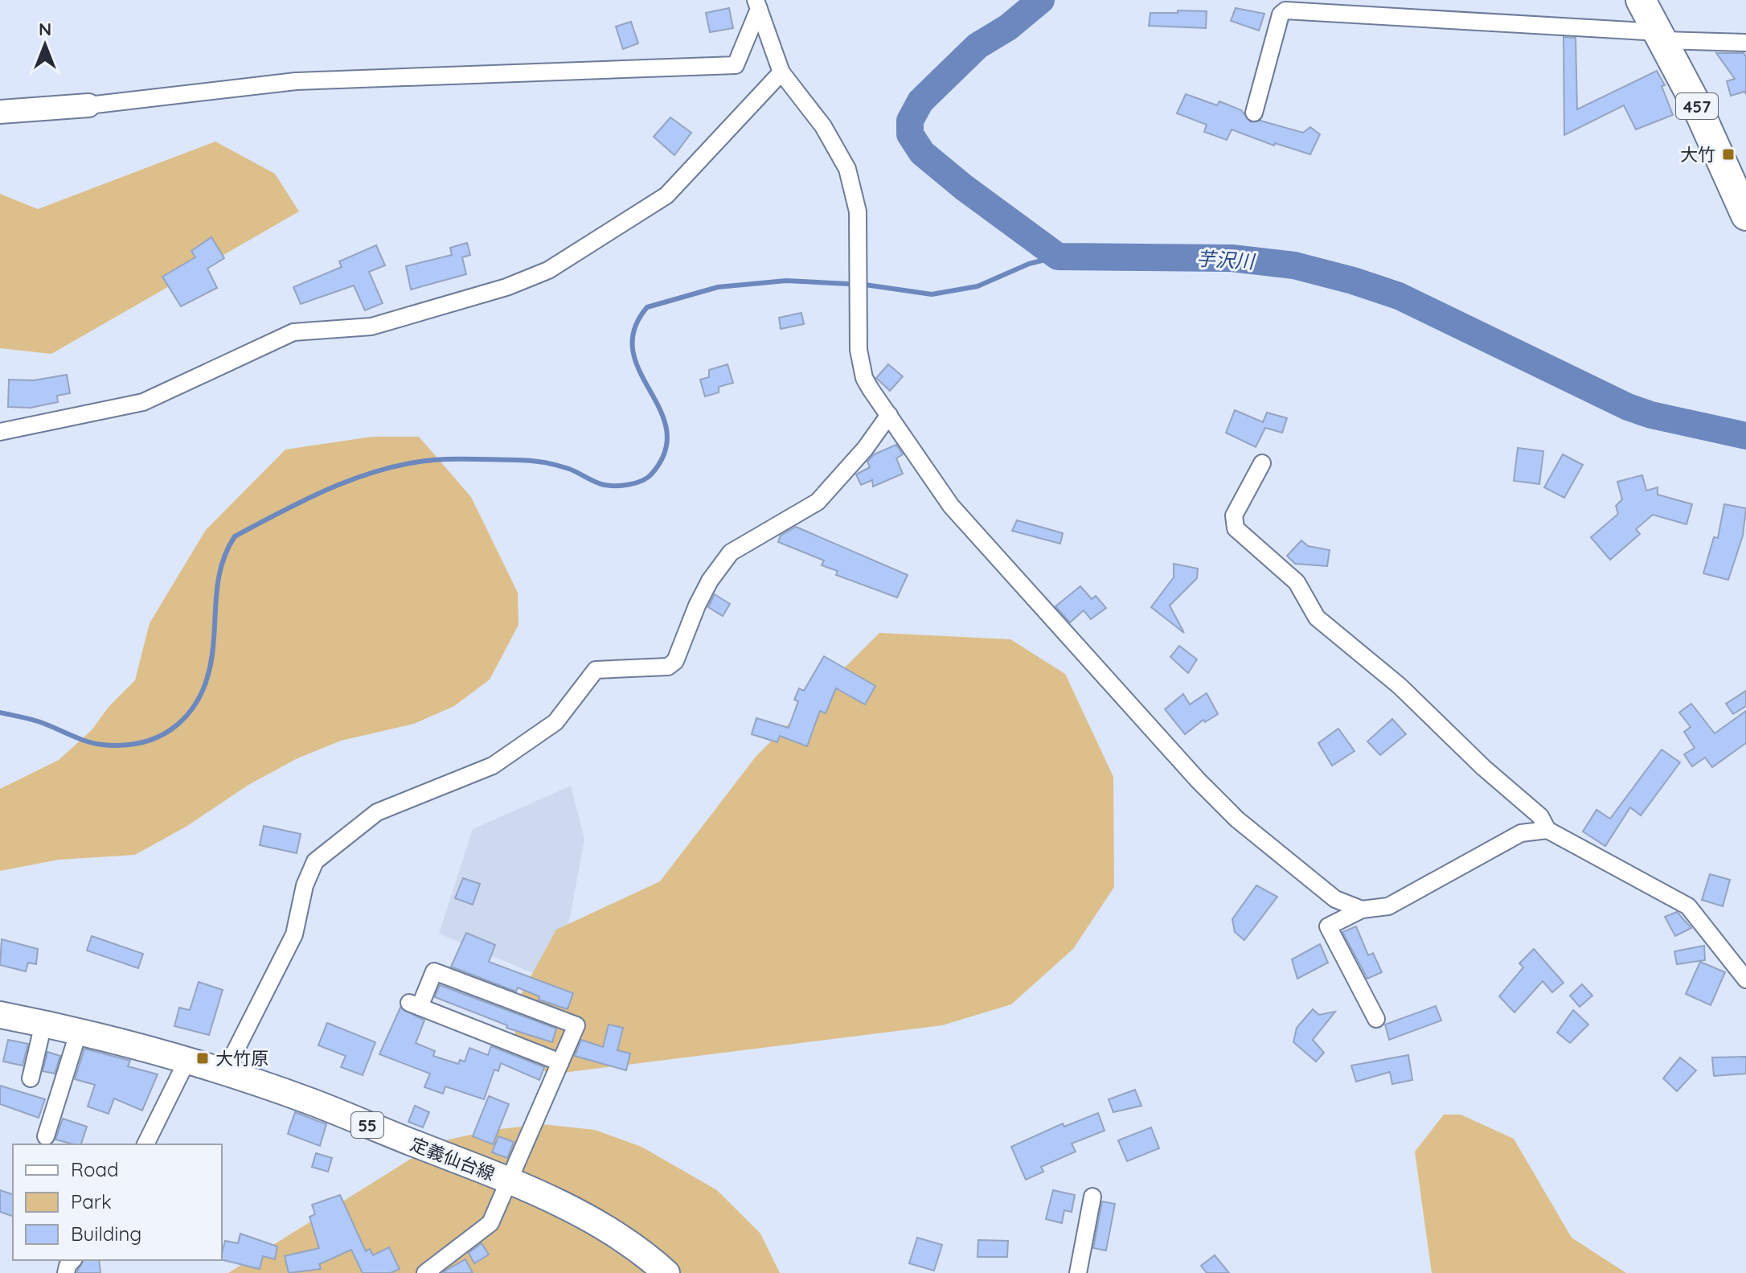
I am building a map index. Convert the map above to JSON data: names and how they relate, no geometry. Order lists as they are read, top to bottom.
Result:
{
  "streets": {
    "highway": ["457"],
    "main road": ["55", "定義仙台線"]
  },
  "water": ["芋沢川"],
  "places": {
    "transit": ["大竹", "大竹原"]
  },
  "legend": ["Road", "Park", "Building"],
  "north": "top"
}
